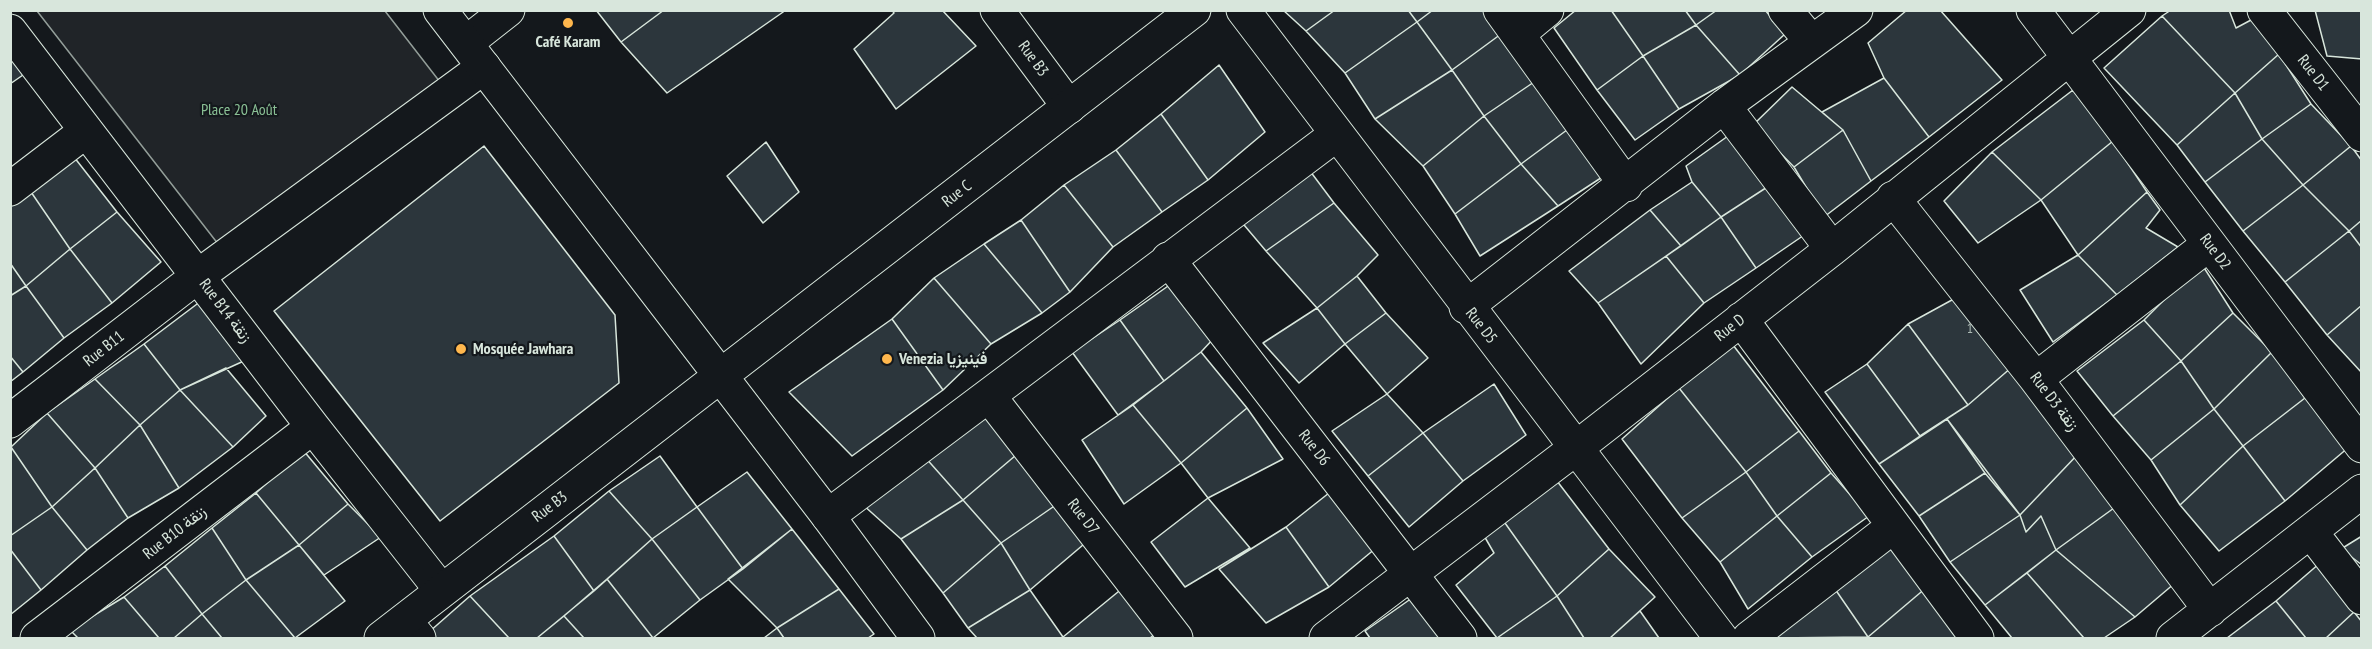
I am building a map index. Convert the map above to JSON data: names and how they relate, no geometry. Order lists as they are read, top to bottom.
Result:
{
  "streets": {
    "street": [
      "Rue B3",
      "Rue D1",
      "Rue C",
      "Rue D2",
      "Rue B14 زنقة",
      "Rue D5",
      "Rue D",
      "Rue B11",
      "Rue D3 زنقة",
      "Rue D6",
      "Rue D7",
      "Rue B10 زنقة"
    ]
  },
  "crossings": [
    ["Rue B3", "Rue C"],
    ["Rue B3", "Rue B14 زنقة"],
    ["Rue D2", "Rue D"],
    ["Rue B14 زنقة", "Rue B11"],
    ["Rue B14 زنقة", "Rue B10 زنقة"],
    ["Rue D5", "Rue D"],
    ["Rue D", "Rue D3 زنقة"],
    ["Rue D", "Rue D6"]
  ],
  "parks": ["Place 20 Août"],
  "places": ["Café Karam", "Mosquée Jawhara", "Venezia فينيزيا"],
  "house_numbers": ["1"]
}
